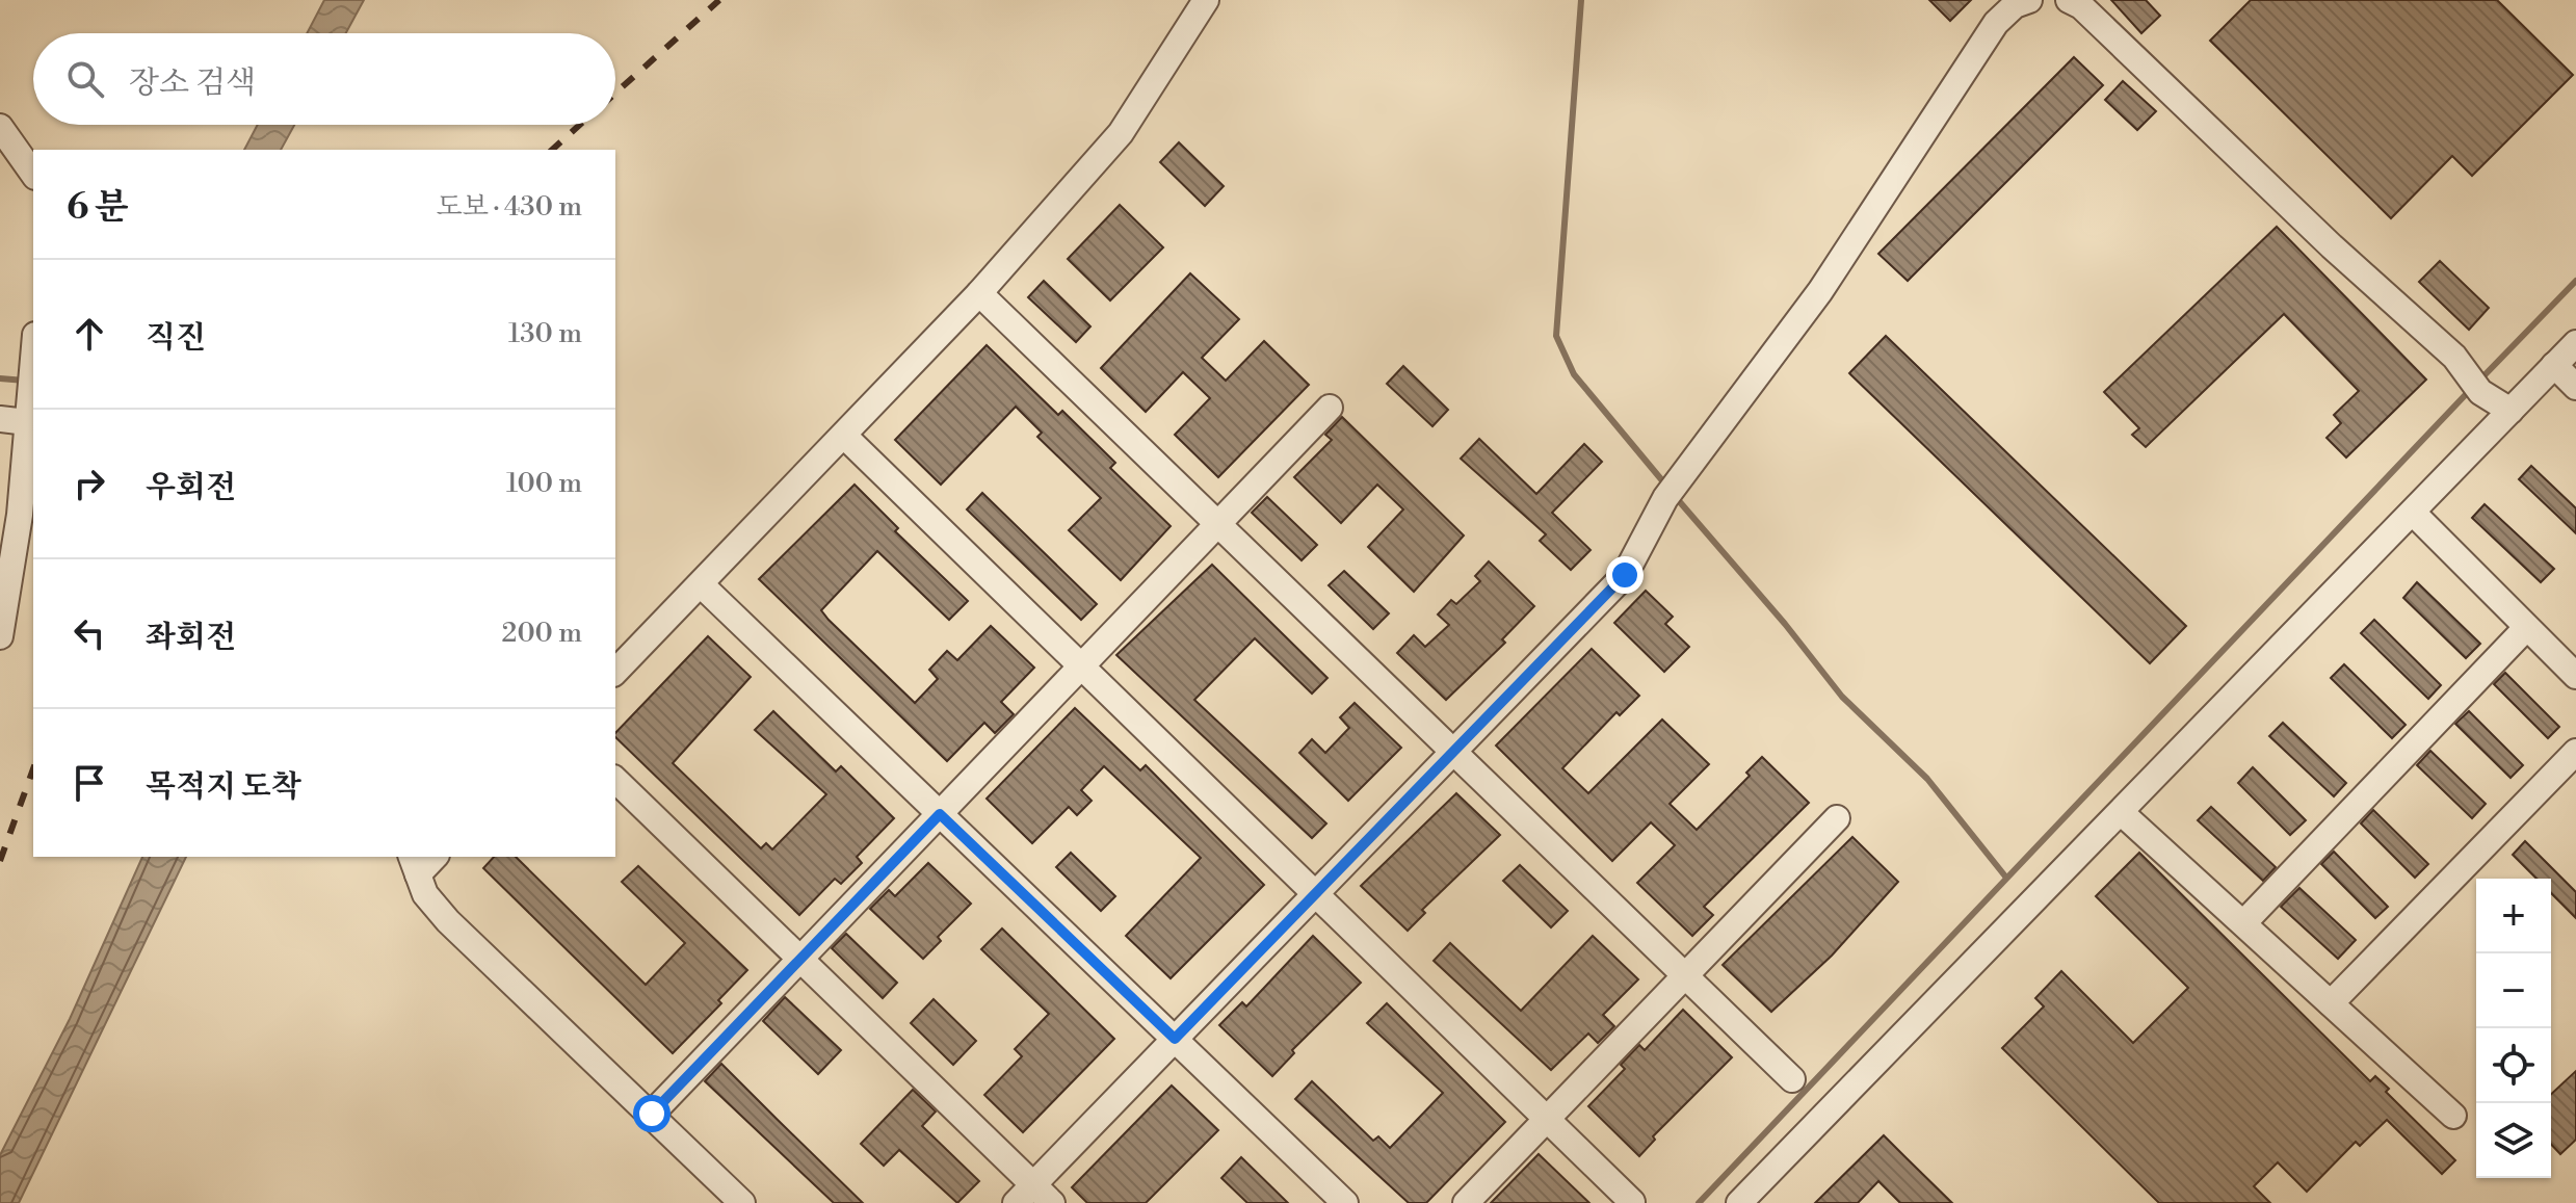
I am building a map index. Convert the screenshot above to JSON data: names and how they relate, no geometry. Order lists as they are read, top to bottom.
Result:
{
  "page": {
    "search": "장소 검색",
    "heading": ["6 분", "도보 · 430 m"],
    "list": [
      ["직진", "130 m"],
      ["우회전", "100 m"],
      ["좌회전", "200 m"],
      "목적지 도착"
    ],
    "map_buttons": ["+", "−"]
  }
}
